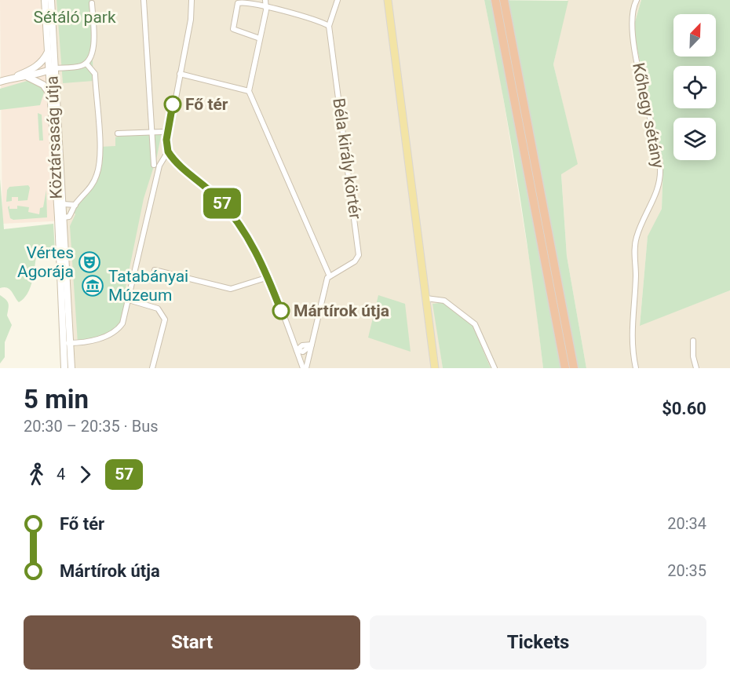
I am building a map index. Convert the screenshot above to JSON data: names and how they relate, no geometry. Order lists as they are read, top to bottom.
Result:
{
  "streets": {
    "street": ["Kőhegy sétány", "Köztársaság útja", "Béla király körtér"]
  },
  "parks": ["Sétáló park"],
  "places": {
    "other": ["Fő tér", "Mártírok útja"],
    "theatre": ["Vértes Agorája"],
    "museum": ["Tatabányai Múzeum"]
  },
  "lines": ["bus line 57"],
  "north": "top right",
  "page": {
    "on_map": "57",
    "heading": ["5 min", "20:30 – 20:35 · Bus", "$0.60"],
    "legs": ["4", "57"],
    "list": [
      {
        "name": "Fő tér",
        "value": "20:34"
      },
      {
        "name": "Mártírok útja",
        "value": "20:35"
      }
    ],
    "buttons": ["Start", "Tickets"]
  }
}
